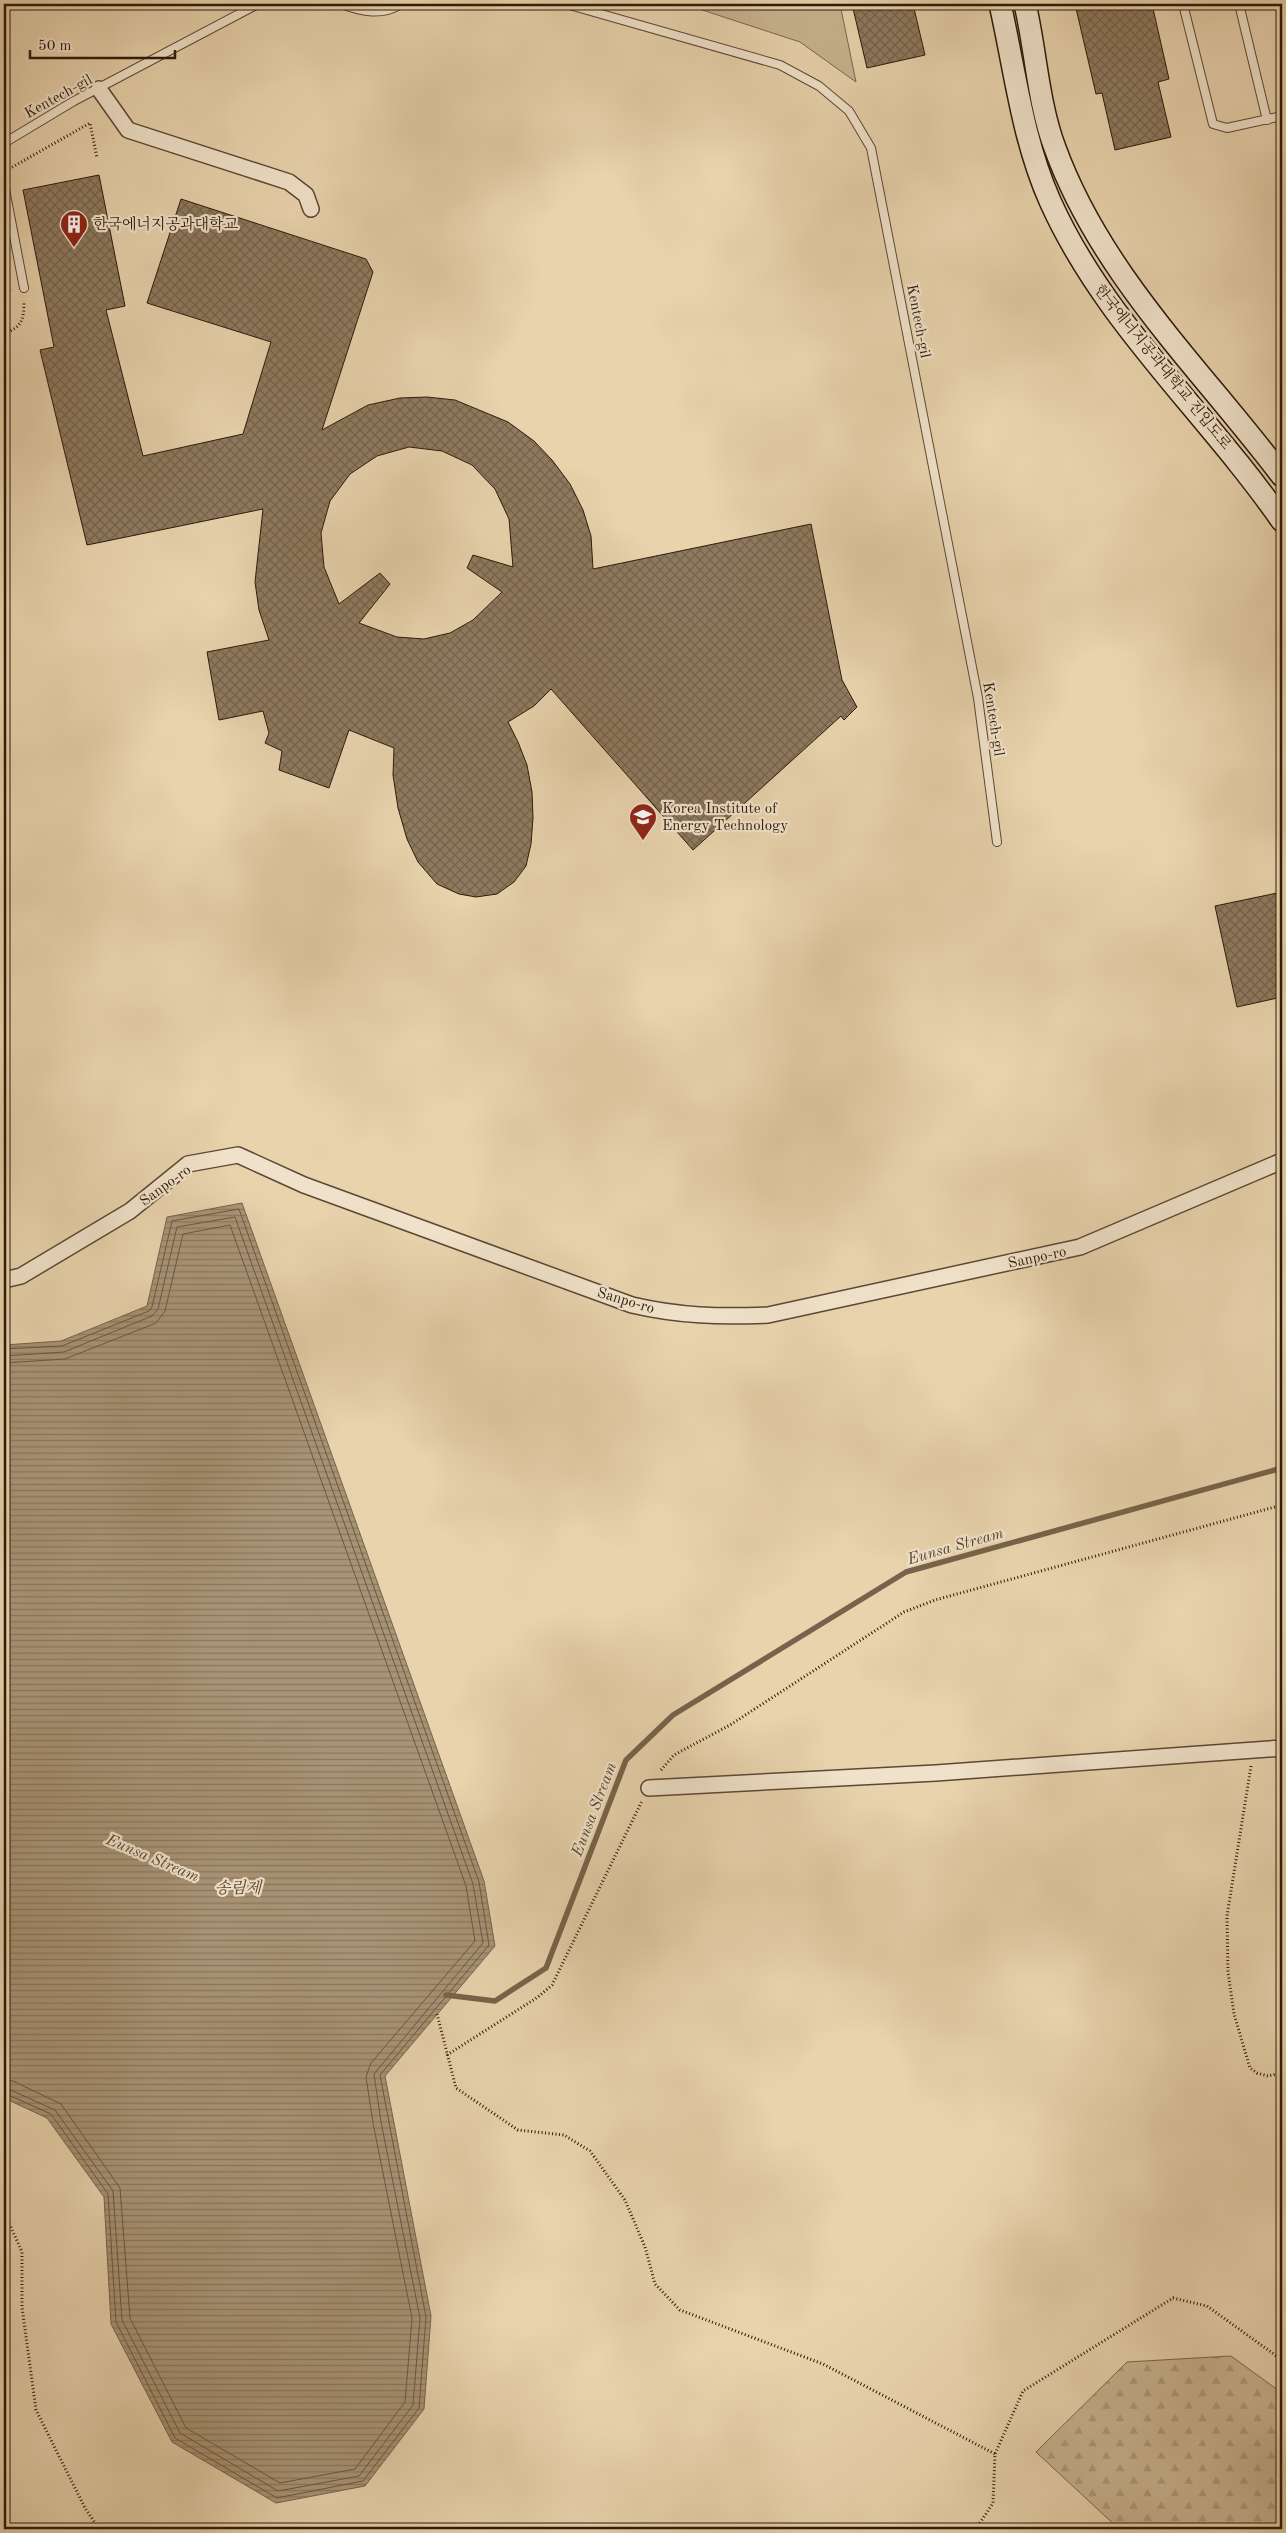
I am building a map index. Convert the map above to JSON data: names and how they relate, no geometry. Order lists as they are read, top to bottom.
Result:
{
  "streets": {
    "street": ["한국에너지공과대학교 진입도로", "Sanpo-ro"],
    "lane": ["Kentech-gil"]
  },
  "water": ["Eunsa Stream", "송림제"],
  "places": {
    "building": ["한국에너지공과대학교"],
    "school or university": ["Korea Institute of Energy Technology"]
  },
  "scale_bar": "50 m"
}
